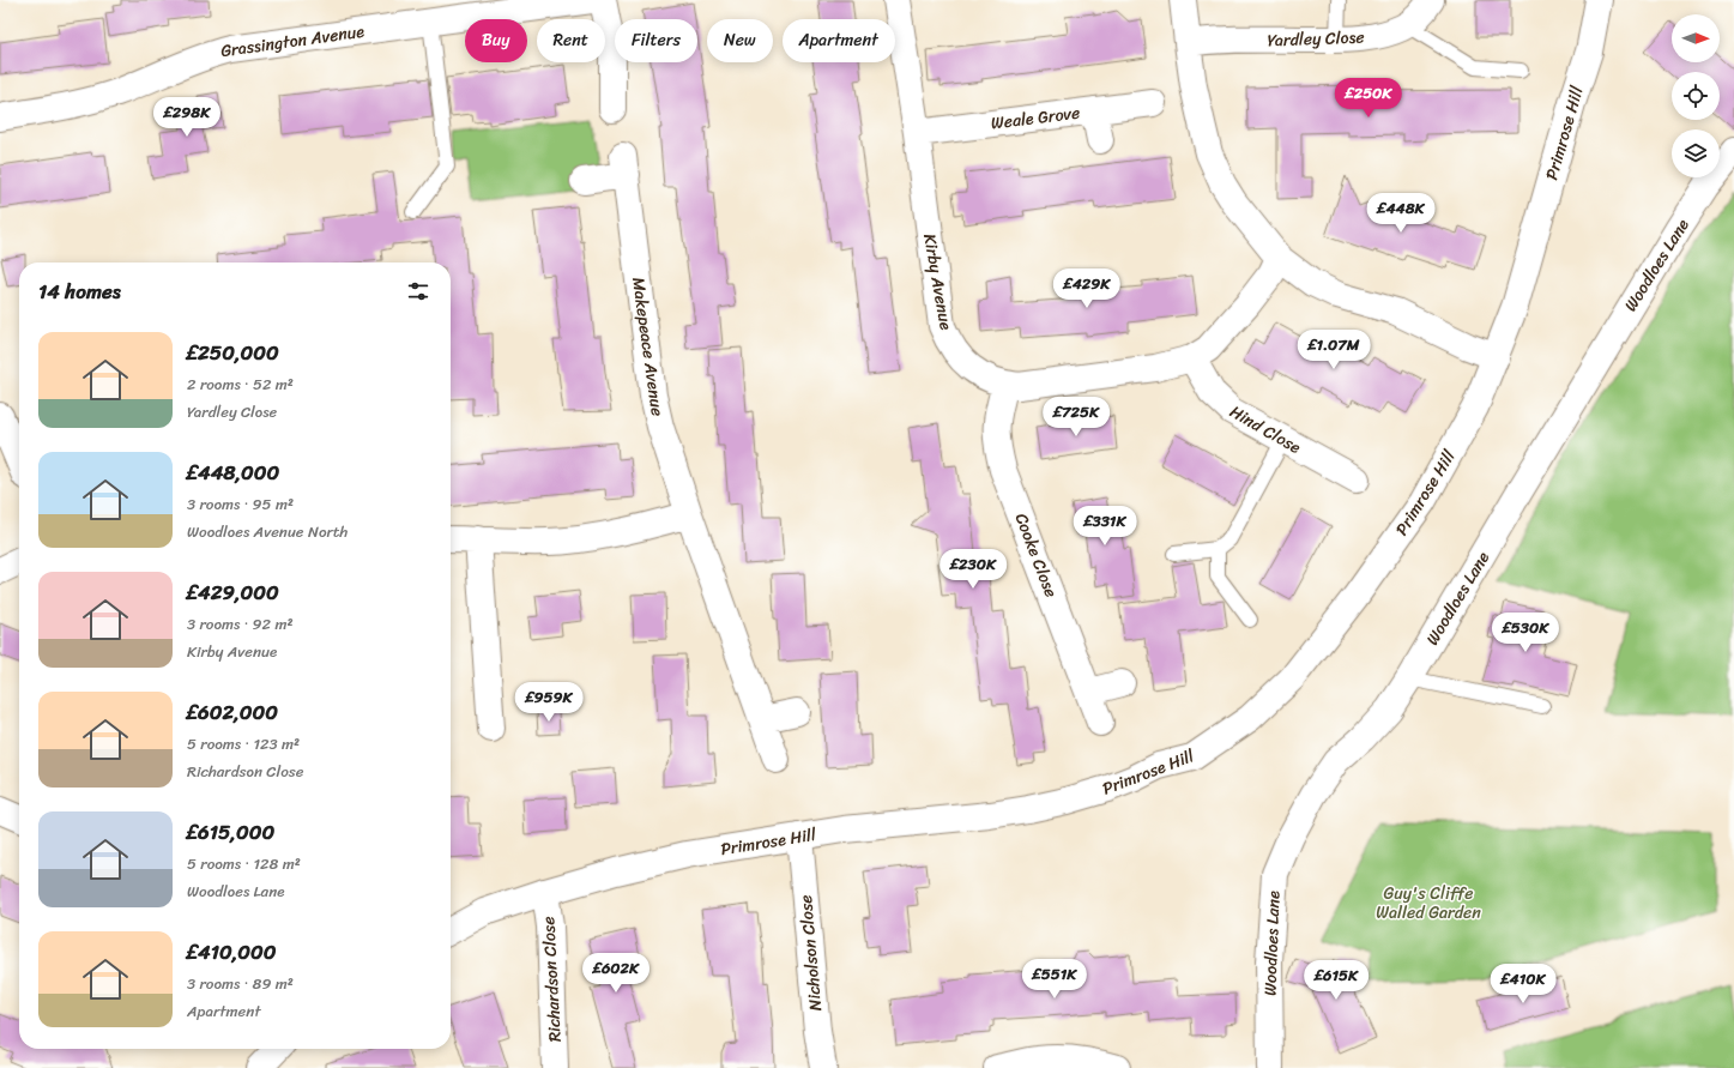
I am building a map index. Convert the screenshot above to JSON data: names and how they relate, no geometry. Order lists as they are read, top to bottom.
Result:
{
  "streets": {
    "street": [
      "Yardley Close",
      "Grassington Avenue",
      "Weale Grove",
      "Primrose Hill",
      "Woodloes Lane",
      "Kirby Avenue",
      "Makepeace Avenue",
      "Hind Close",
      "Cooke Close",
      "Nicholson Close",
      "Richardson Close"
    ]
  },
  "crossings": [
    ["Weale Grove", "Kirby Avenue"],
    ["Primrose Hill", "Nicholson Close"],
    ["Primrose Hill", "Richardson Close"],
    ["Kirby Avenue", "Hind Close"],
    ["Kirby Avenue", "Cooke Close"]
  ],
  "parks": ["Guy's Cliffe Walled Garden"],
  "north": "right",
  "page": {
    "chip": [
      "Buy",
      "Rent",
      "Filters",
      "New",
      "Apartment"
    ],
    "price": [
      "£250K",
      "£298K",
      "£448K",
      "£429K",
      "£1.07M",
      "£725K",
      "£331K",
      "£230K",
      "£530K",
      "£959K",
      "£602K",
      "£551K",
      "£615K",
      "£410K"
    ],
    "heading": "14 homes",
    "list": [
      {
        "name": "£250,000",
        "note": "2 rooms · 52 m² · Yardley Close"
      },
      {
        "name": "£448,000",
        "note": "3 rooms · 95 m² · Woodloes Avenue North"
      },
      {
        "name": "£429,000",
        "note": "3 rooms · 92 m² · Kirby Avenue"
      },
      {
        "name": "£602,000",
        "note": "5 rooms · 123 m² · Richardson Close"
      },
      {
        "name": "£615,000",
        "note": "5 rooms · 128 m² · Woodloes Lane"
      },
      {
        "name": "£410,000",
        "note": "3 rooms · 89 m² · Apartment"
      }
    ]
  }
}
